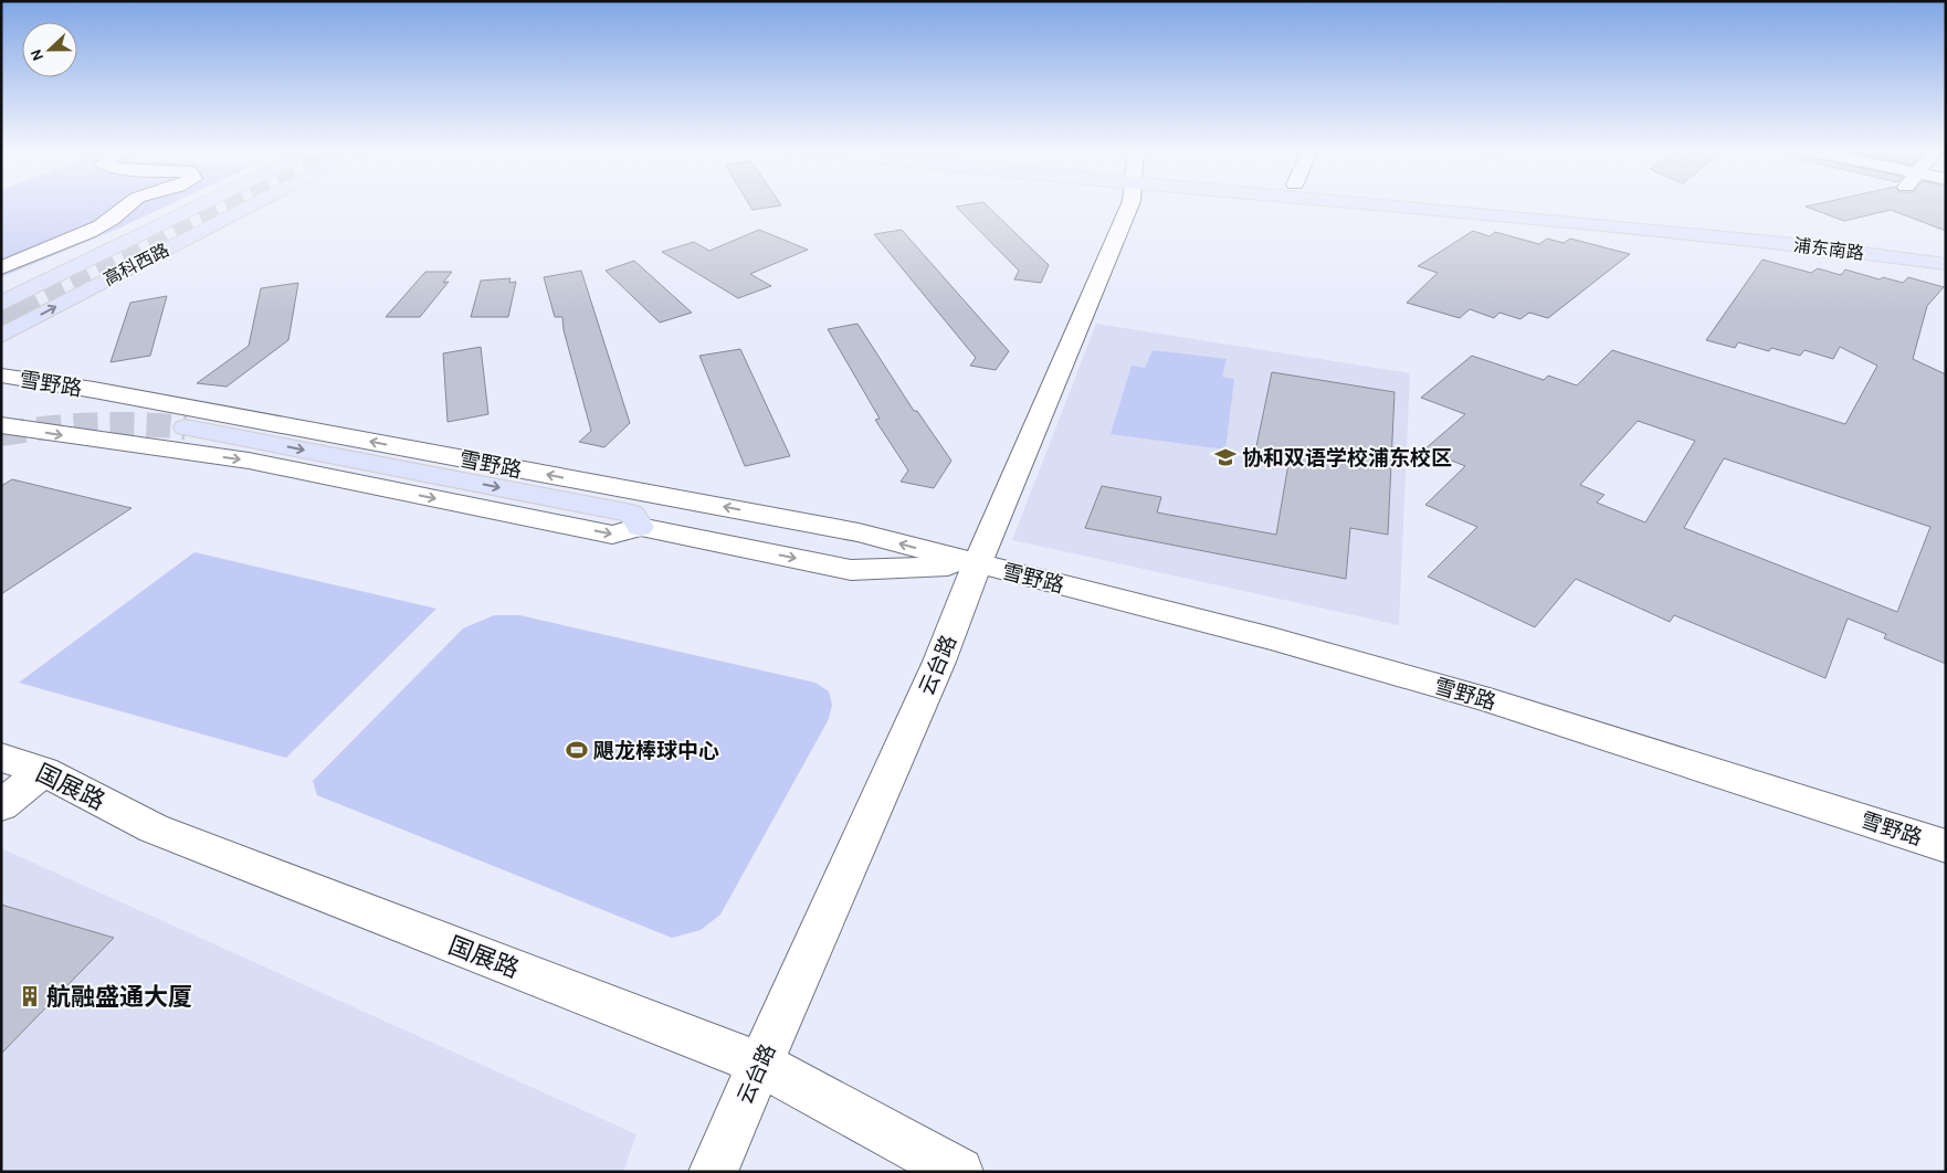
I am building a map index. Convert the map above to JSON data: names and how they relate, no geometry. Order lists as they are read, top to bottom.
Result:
{
  "streets": {
    "main road": ["浦东南路", "高科西路"],
    "street": ["雪野路", "云台路", "国展路"]
  },
  "crossings": [
    ["雪野路", "云台路"],
    ["云台路", "国展路"]
  ],
  "places": {
    "school or university": ["协和双语学校浦东校区"],
    "sports": ["飓龙棒球中心"],
    "building": ["航融盛通大厦"]
  },
  "north": "left"
}
